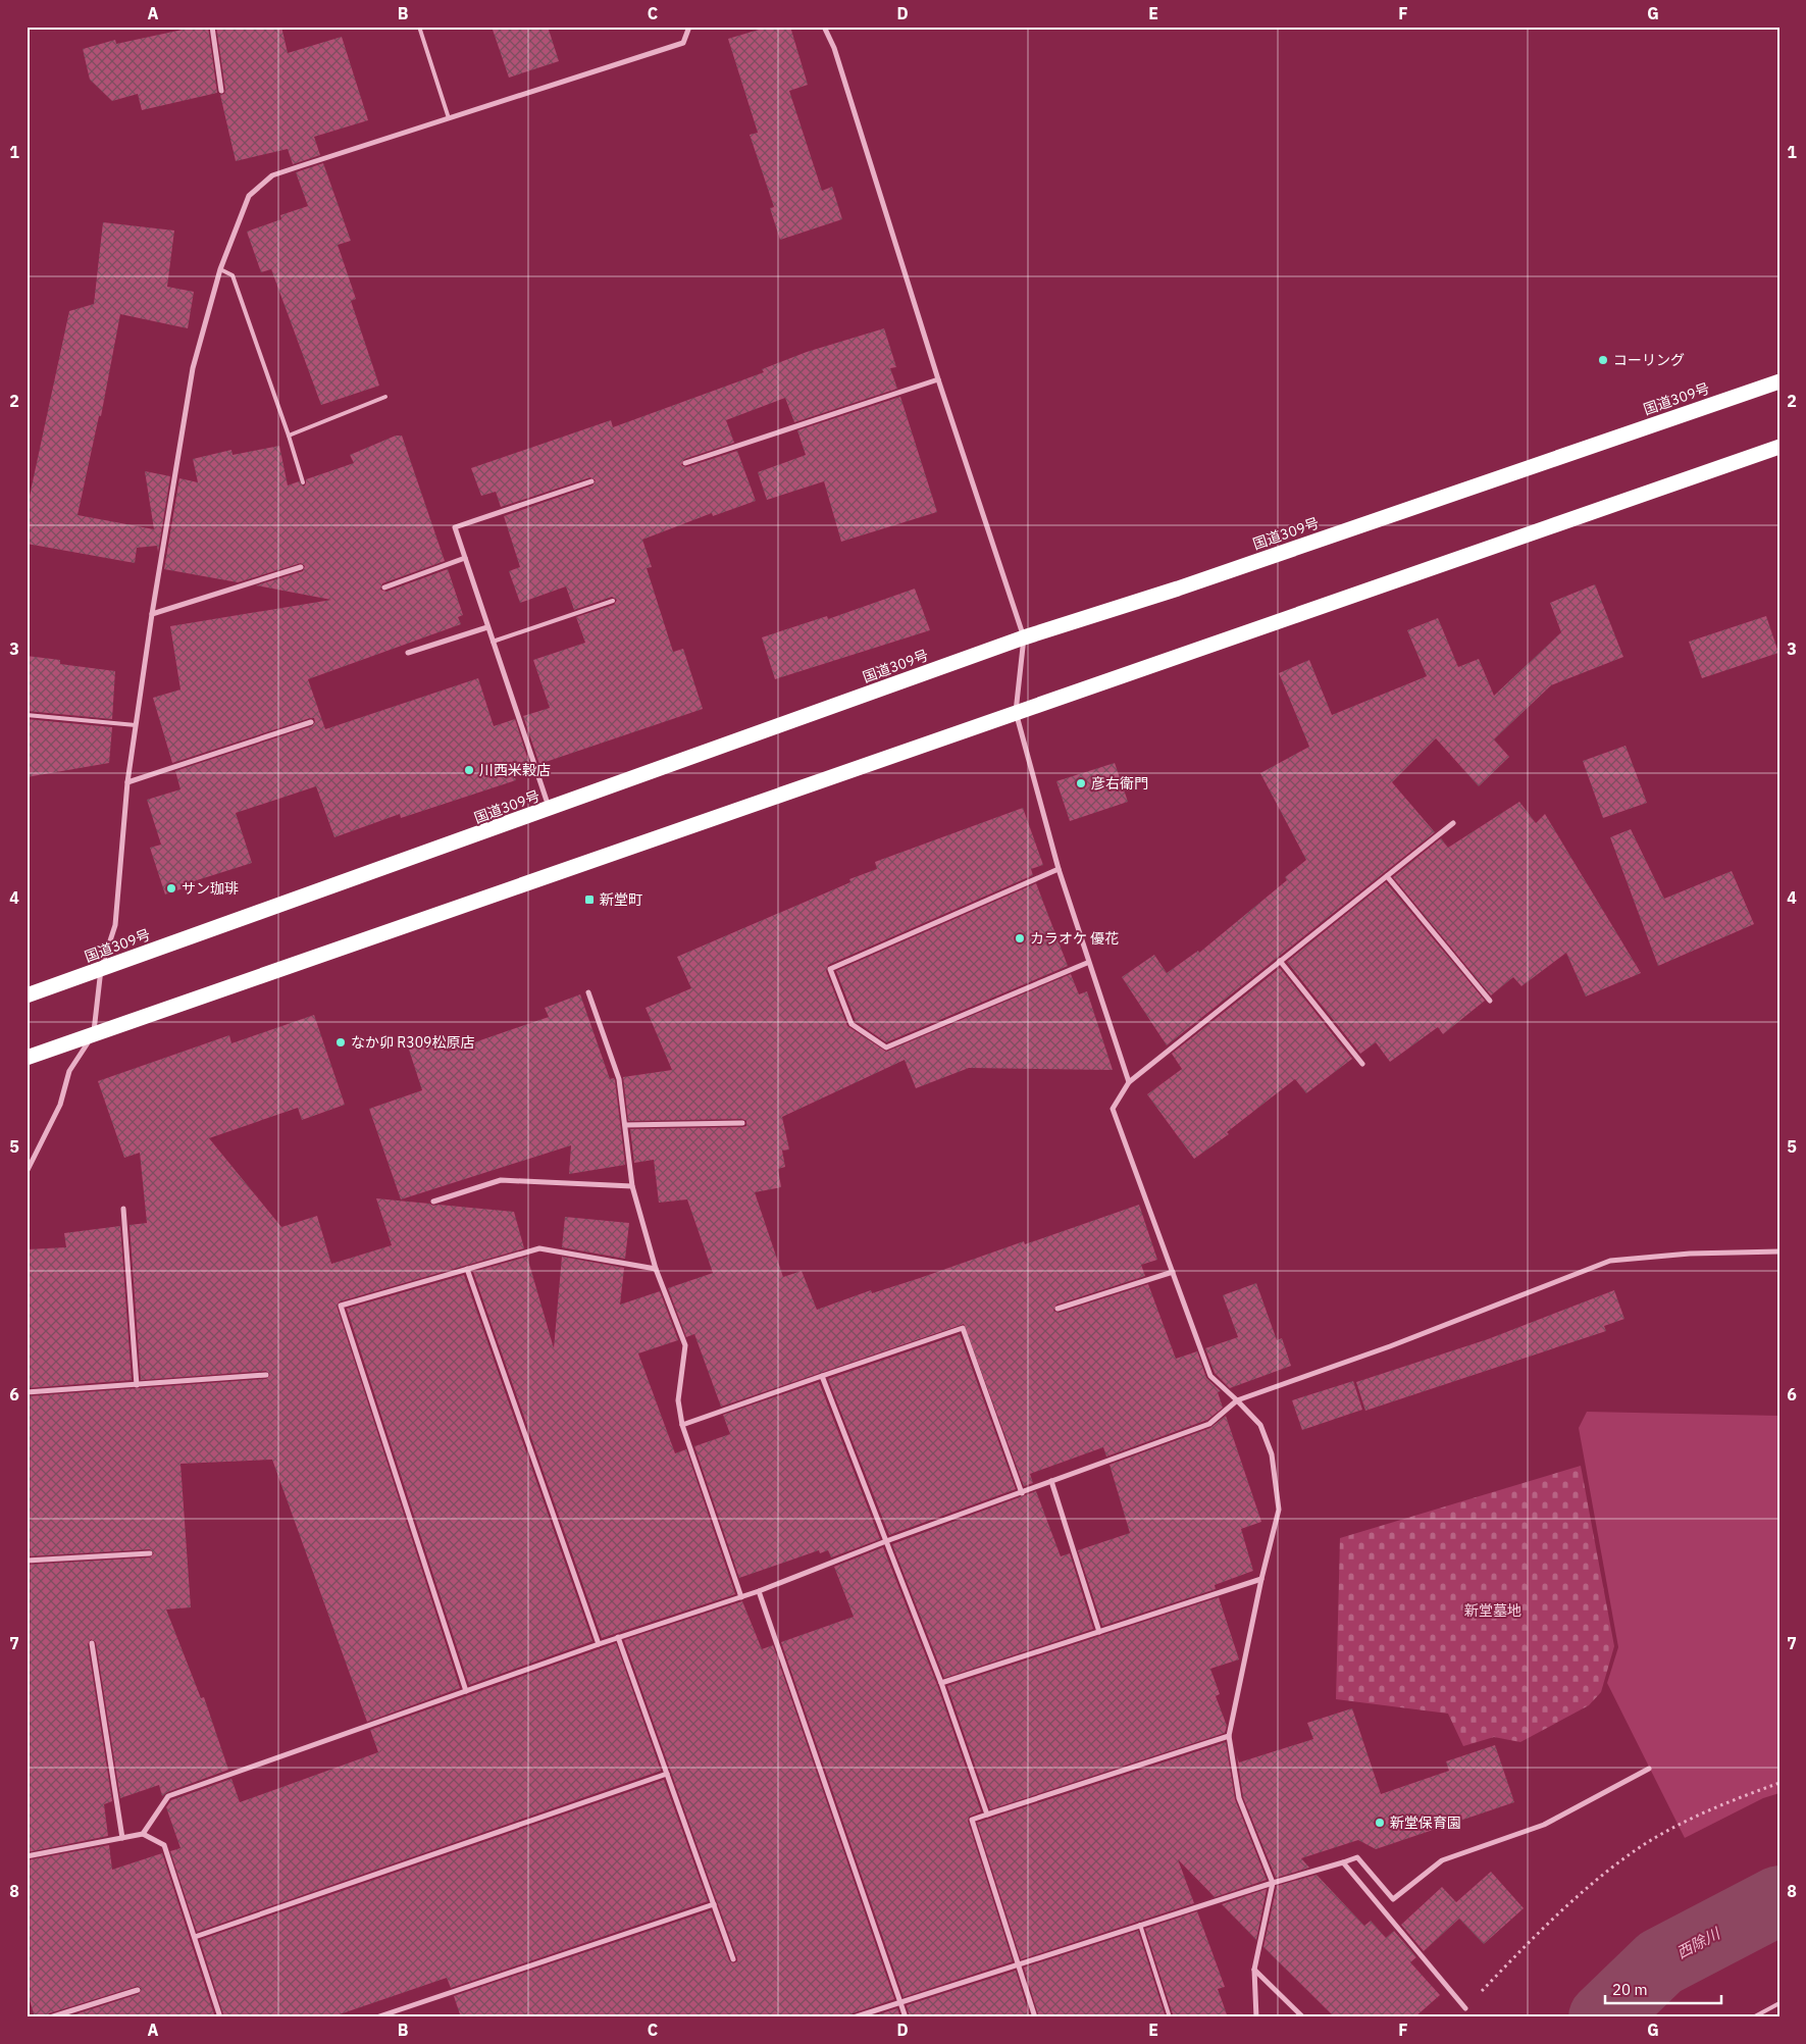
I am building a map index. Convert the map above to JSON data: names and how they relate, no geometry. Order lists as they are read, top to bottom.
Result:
{
  "streets": {
    "highway": ["国道309号"]
  },
  "water": ["西除川"],
  "parks": ["新堂墓地"],
  "places": {
    "other": [
      "コーリング",
      "川西米穀店",
      "彦右衛門",
      "サン珈琲",
      "カラオケ 優花",
      "なか卯 R309松原店",
      "新堂保育園"
    ],
    "transit": ["新堂町"]
  },
  "scale_bar": "20 m",
  "grid": {
    "columns": [
      "A",
      "B",
      "C",
      "D",
      "E",
      "F",
      "G"
    ],
    "rows": [
      "1",
      "2",
      "3",
      "4",
      "5",
      "6",
      "7",
      "8"
    ]
  }
}
